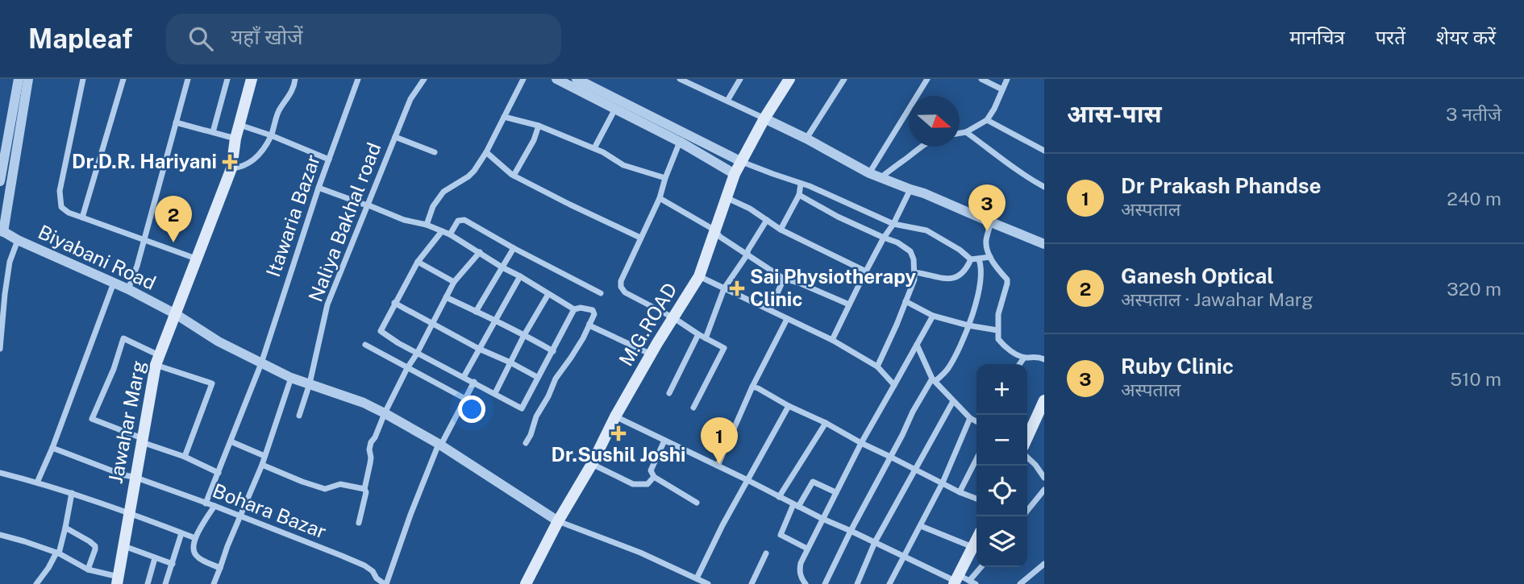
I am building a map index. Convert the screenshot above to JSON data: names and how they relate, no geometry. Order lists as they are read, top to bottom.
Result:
{
  "streets": {
    "main road": ["M.G.ROAD", "Jawahar Marg"],
    "street": [
      "Itawaria Bazar",
      "Naliya Bakhal road",
      "Biyabani Road",
      "Bohara Bazar"
    ]
  },
  "crossings": [
    ["Itawaria Bazar", "Biyabani Road"],
    ["Itawaria Bazar", "Bohara Bazar"],
    ["Naliya Bakhal road", "Biyabani Road"],
    ["Biyabani Road", "M.G.ROAD"],
    ["Biyabani Road", "Jawahar Marg"],
    ["Jawahar Marg", "Bohara Bazar"]
  ],
  "places": {
    "health": ["Dr.D.R. Hariyani", "Sai Physiotherapy Clinic", "Dr.Sushil Joshi"]
  },
  "north": "right",
  "page": {
    "header": "Mapleaf",
    "search": "यहाँ खोजें",
    "nav": ["मानचित्र", "परतें", "शेयर करें"],
    "heading": ["आस-पास", "3 नतीजे"],
    "list": [
      {
        "mark": "1",
        "name": "Dr Prakash Phandse",
        "note": "अस्पताल",
        "value": "240 m"
      },
      {
        "mark": "2",
        "name": "Ganesh Optical",
        "note": "अस्पताल · Jawahar Marg",
        "value": "320 m"
      },
      {
        "mark": "3",
        "name": "Ruby Clinic",
        "note": "अस्पताल",
        "value": "510 m"
      }
    ],
    "pins": ["3", "2", "1"],
    "map_buttons": ["+", "−"]
  }
}
